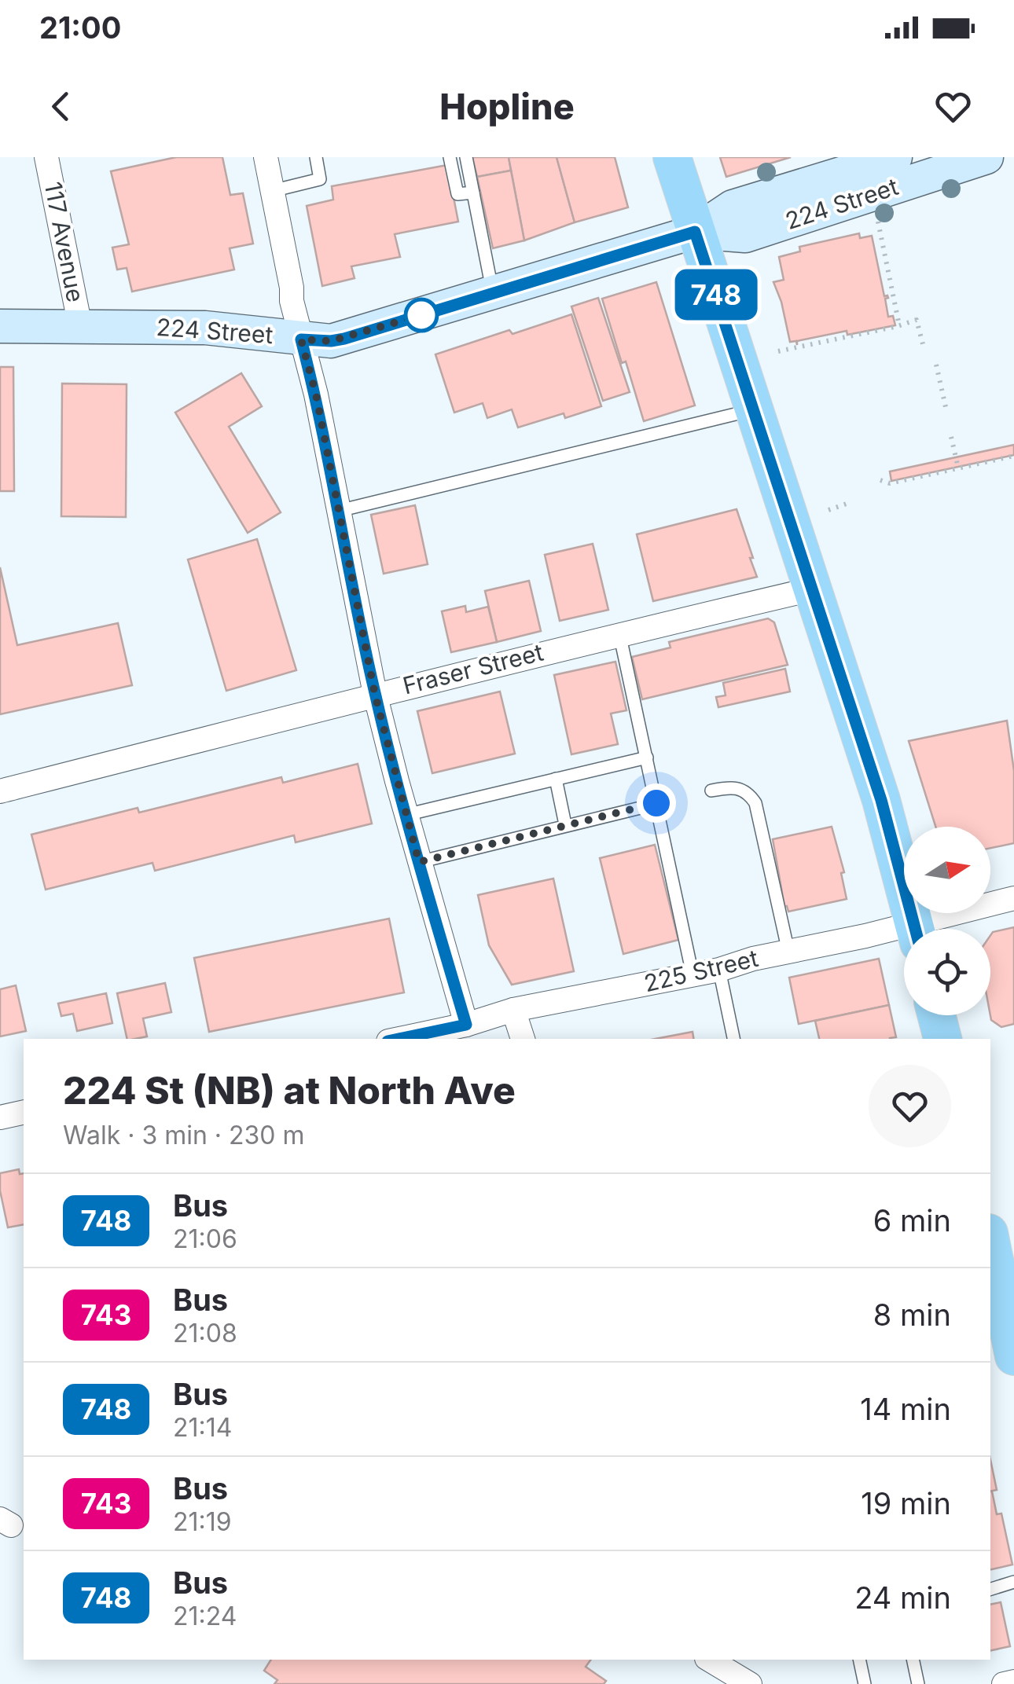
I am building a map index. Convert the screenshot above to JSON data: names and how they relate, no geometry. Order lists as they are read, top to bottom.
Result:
{
  "streets": {
    "street": [
      "224 Street",
      "117 Avenue",
      "Fraser Street",
      "225 Street"
    ]
  },
  "crossings": [
    ["224 Street", "117 Avenue"]
  ],
  "lines": ["bus line 748"],
  "north": "right",
  "page": {
    "status": "21:00",
    "header": "Hopline",
    "on_map": "748",
    "heading": ["224 St (NB) at North Ave", "Walk · 3 min · 230 m"],
    "list": [
      {
        "mark": "748",
        "name": "Bus",
        "note": "21:06",
        "value": "6 min"
      },
      {
        "mark": "743",
        "name": "Bus",
        "note": "21:08",
        "value": "8 min"
      },
      {
        "mark": "748",
        "name": "Bus",
        "note": "21:14",
        "value": "14 min"
      },
      {
        "mark": "743",
        "name": "Bus",
        "note": "21:19",
        "value": "19 min"
      },
      {
        "mark": "748",
        "name": "Bus",
        "note": "21:24",
        "value": "24 min"
      }
    ]
  }
}
